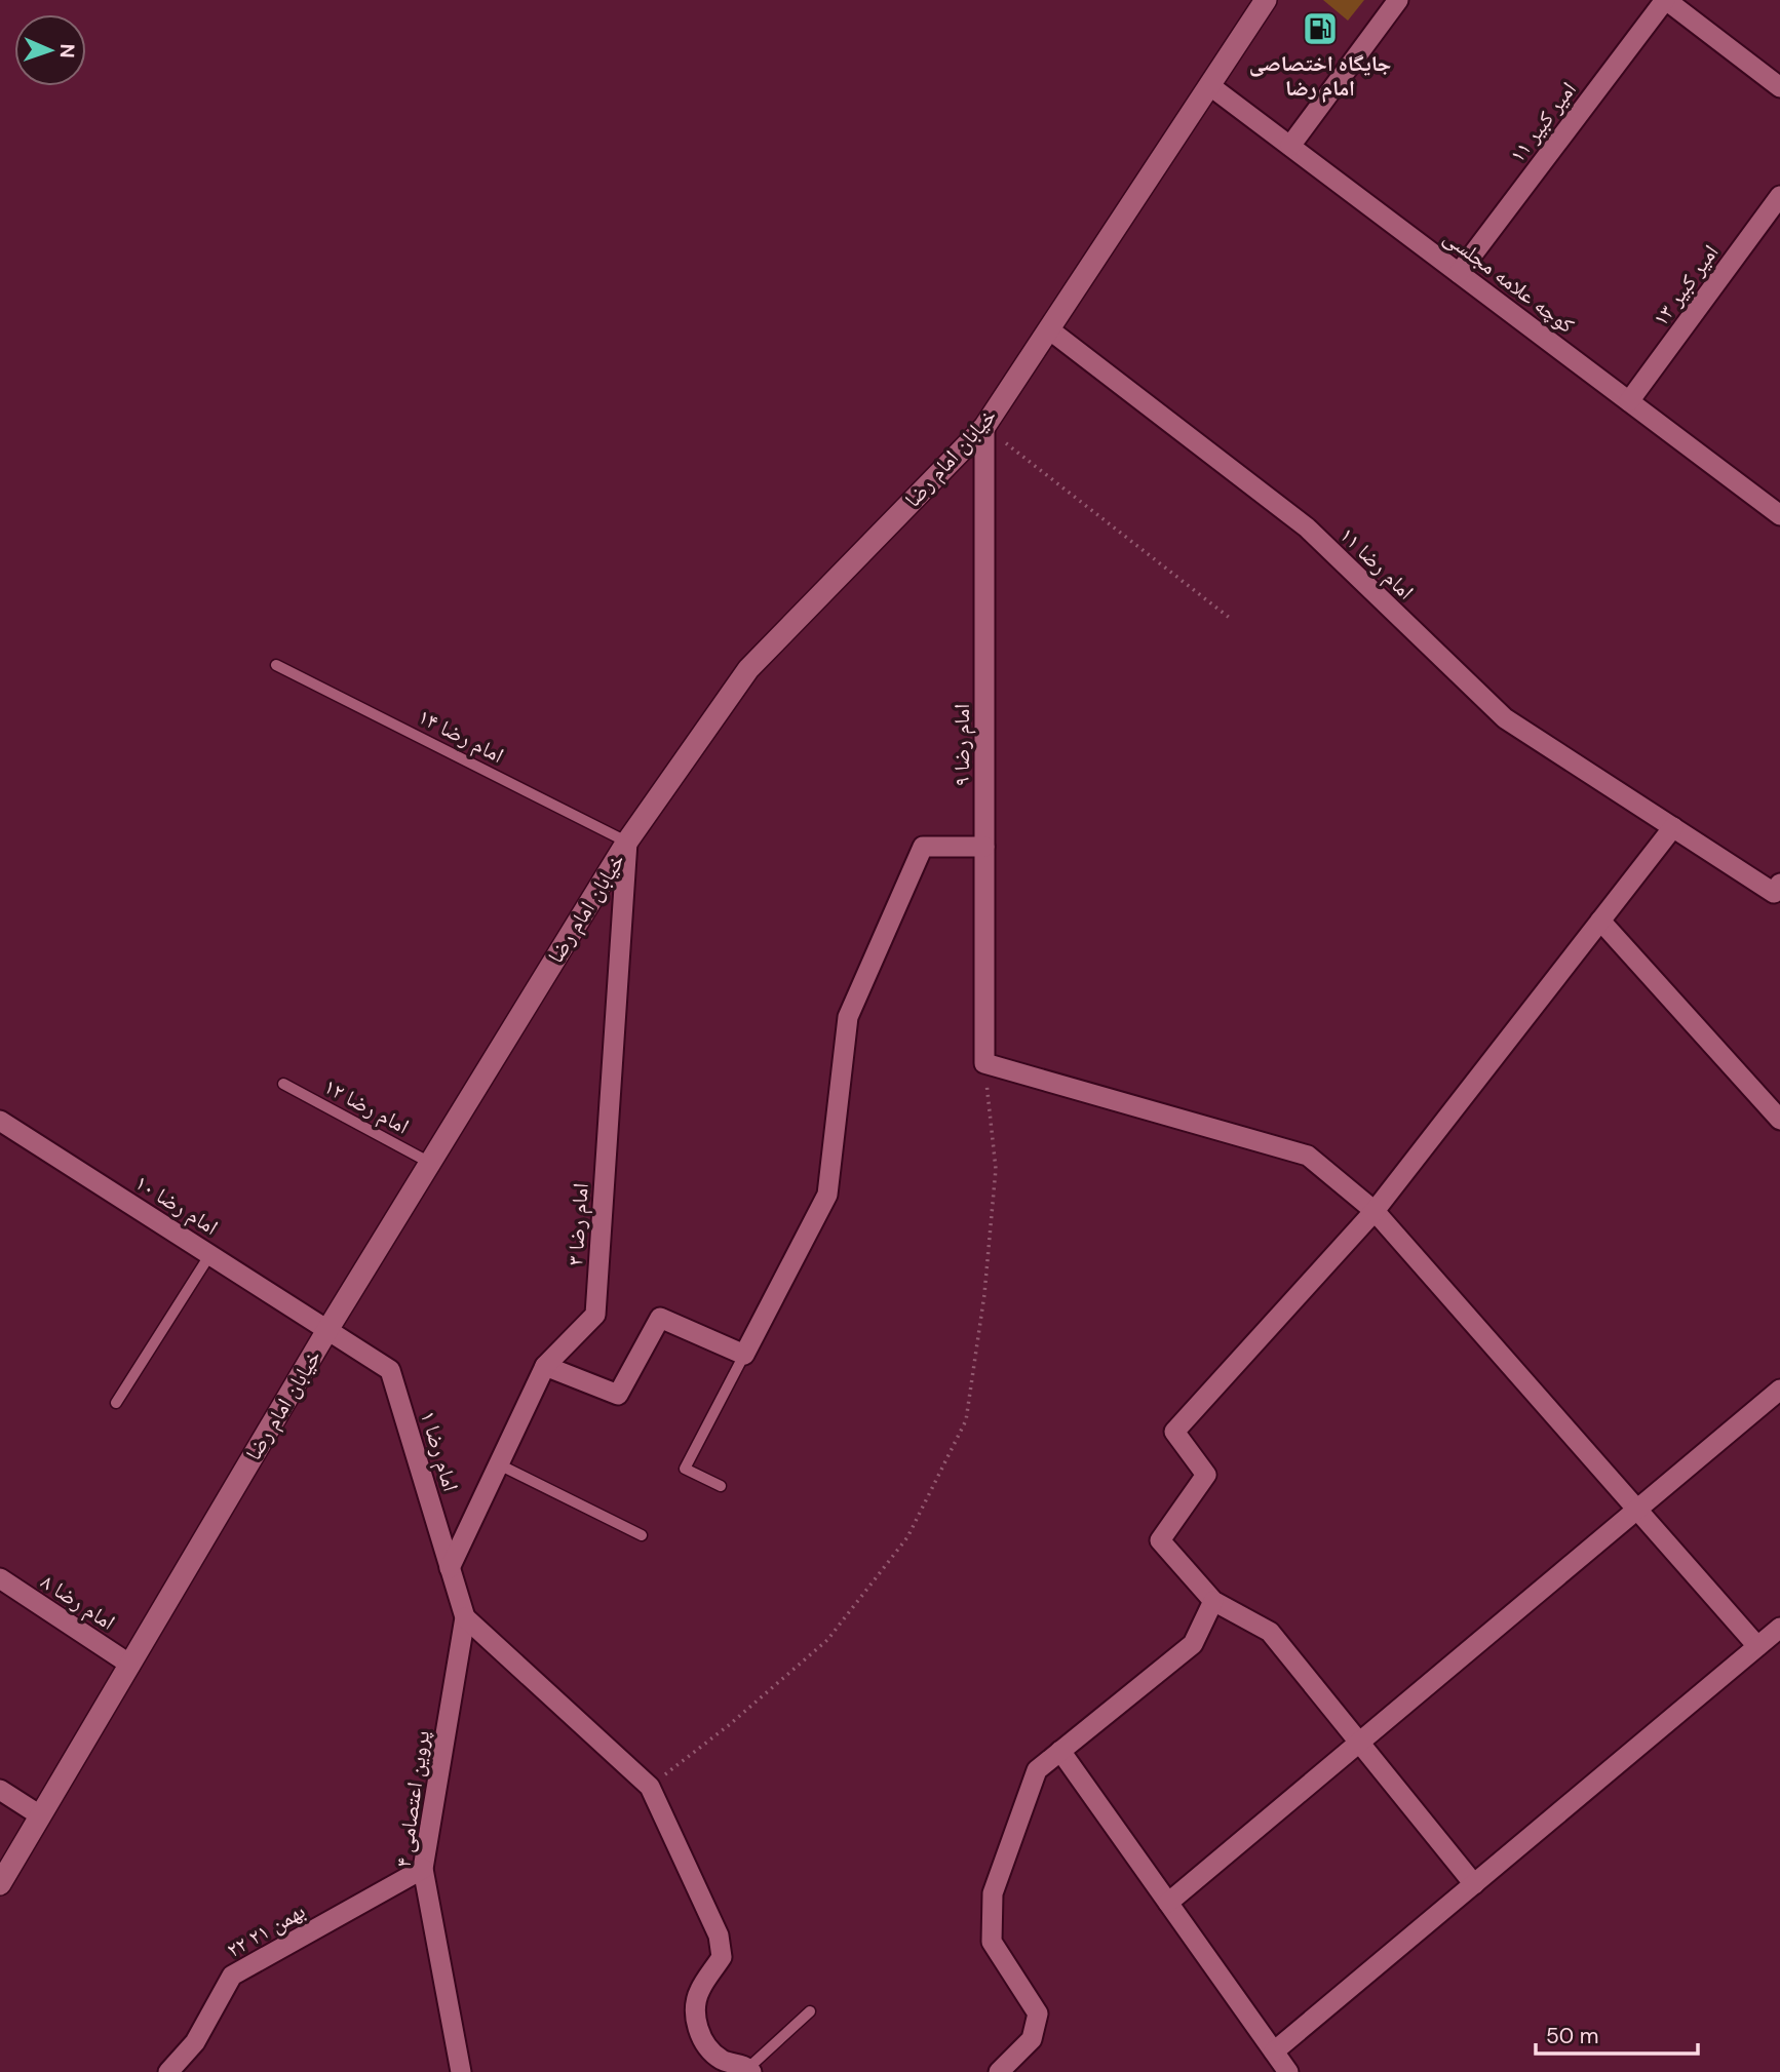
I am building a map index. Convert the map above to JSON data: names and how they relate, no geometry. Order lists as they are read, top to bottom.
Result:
{
  "streets": {
    "street": [
      "امیر کبیر ۱۱",
      "کوچه علامه مجلسی",
      "امیر کبیر ۱۳",
      "خیابان امام رضا",
      "امام رضا ۱۱",
      "امام رضا ۹",
      "امام رضا ۱۰",
      "امام رضا ۳",
      "امام رضا ۱",
      "امام رضا ۸",
      "پروین اعتصامی ۴",
      "۲۲ بهمن ۲۱"
    ],
    "lane": ["امام رضا ۱۴", "امام رضا ۱۲"]
  },
  "crossings": [
    ["امیر کبیر ۱۱", "کوچه علامه مجلسی"],
    ["کوچه علامه مجلسی", "امیر کبیر ۱۳"],
    ["کوچه علامه مجلسی", "خیابان امام رضا"],
    ["خیابان امام رضا", "امام رضا ۱۱"],
    ["خیابان امام رضا", "امام رضا ۱۴"],
    ["خیابان امام رضا", "امام رضا ۹"],
    ["خیابان امام رضا", "امام رضا ۱۲"],
    ["خیابان امام رضا", "امام رضا ۱۰"],
    ["خیابان امام رضا", "امام رضا ۳"],
    ["خیابان امام رضا", "امام رضا ۱"],
    ["خیابان امام رضا", "امام رضا ۸"],
    ["امام رضا ۱۴", "امام رضا ۳"],
    ["امام رضا ۱۰", "امام رضا ۱"],
    ["امام رضا ۳", "امام رضا ۱"],
    ["امام رضا ۱", "پروین اعتصامی ۴"],
    ["پروین اعتصامی ۴", "۲۲ بهمن ۲۱"]
  ],
  "places": {
    "fuel station": ["جایگاه اختصاصی امام رضا"]
  },
  "scale_bar": "50 m",
  "north": "right"
}
